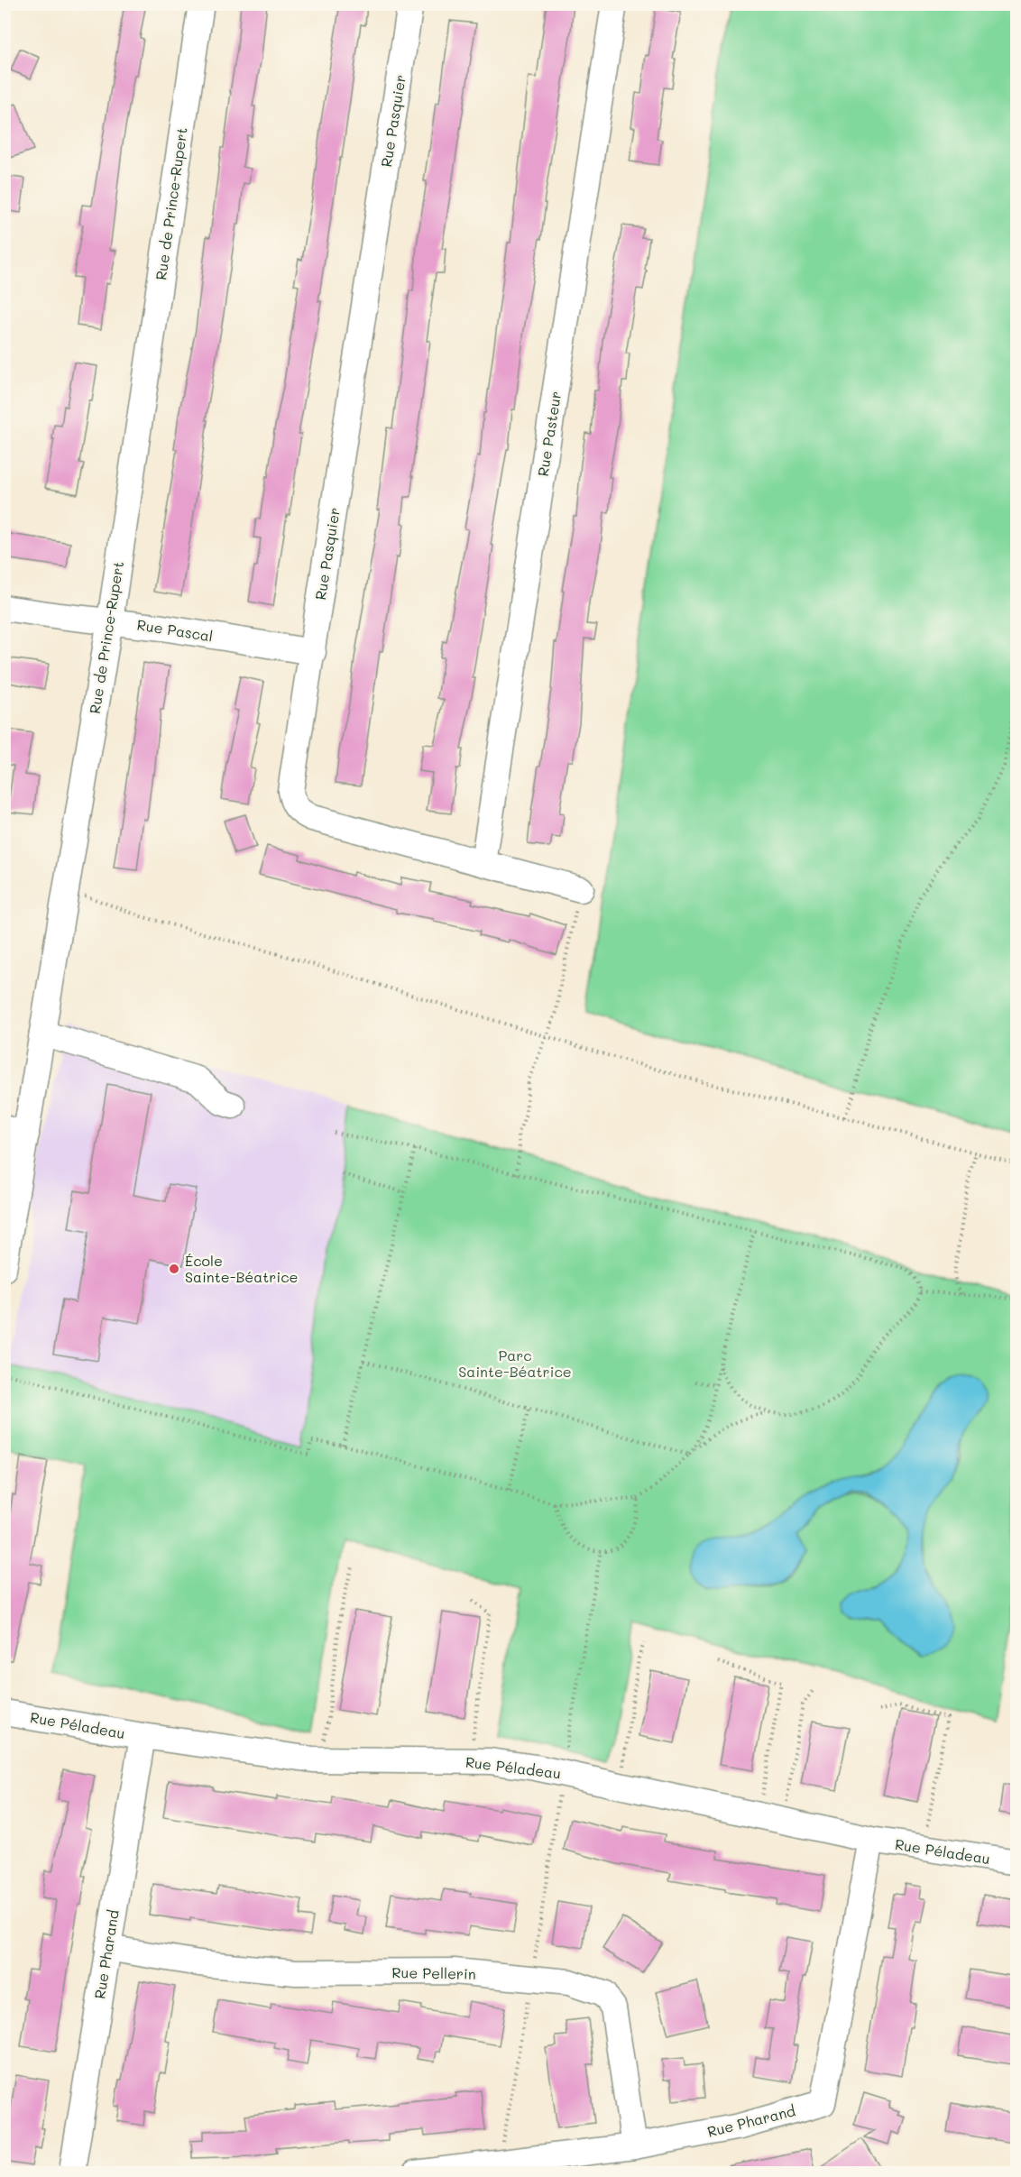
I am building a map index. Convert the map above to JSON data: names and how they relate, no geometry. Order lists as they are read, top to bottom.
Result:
{
  "streets": {
    "street": [
      "Rue Pasquier",
      "Rue de Prince-Rupert",
      "Rue Pasteur",
      "Rue Pascal",
      "Rue Péladeau",
      "Rue Pharand",
      "Rue Pellerin"
    ]
  },
  "crossings": [
    ["Rue Pasquier", "Rue Pasteur"],
    ["Rue Pasquier", "Rue Pascal"],
    ["Rue de Prince-Rupert", "Rue Pascal"],
    ["Rue Péladeau", "Rue Pharand"],
    ["Rue Pharand", "Rue Pellerin"]
  ],
  "parks": ["Parc Sainte-Béatrice"],
  "places": ["École Sainte-Béatrice"]
}
